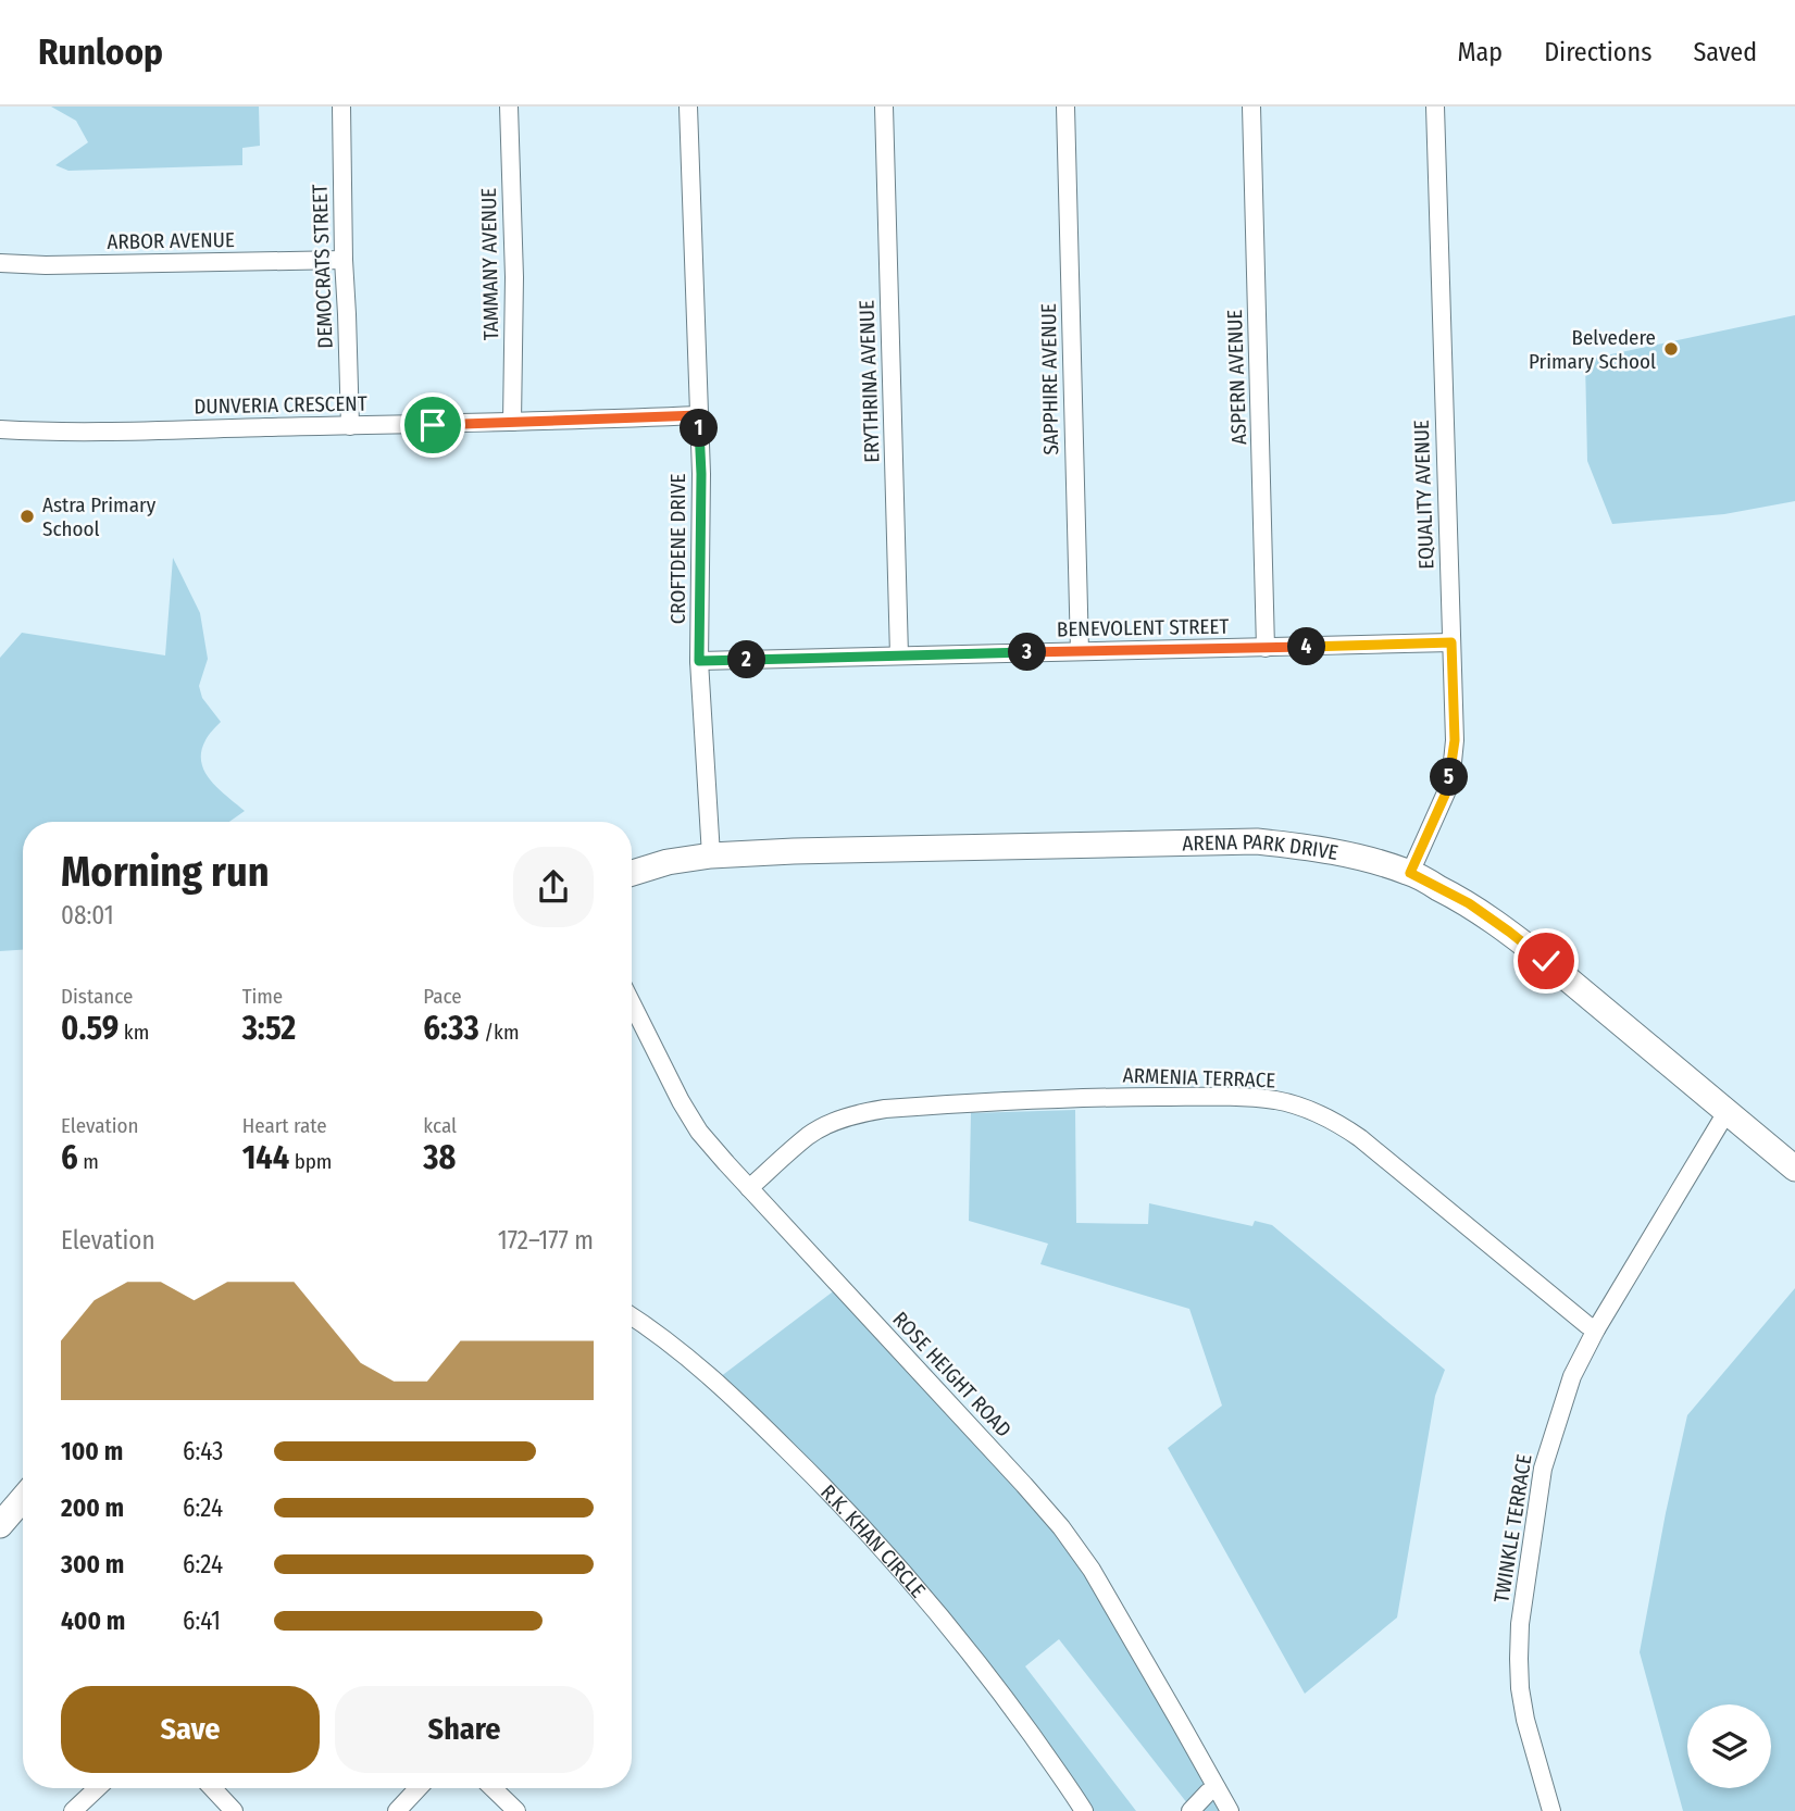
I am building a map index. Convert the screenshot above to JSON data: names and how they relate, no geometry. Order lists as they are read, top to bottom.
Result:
{
  "streets": {
    "street": [
      "ARBOR AVENUE",
      "TAMMANY AVENUE",
      "DEMOCRATS STREET",
      "ASPERN AVENUE",
      "SAPPHIRE AVENUE",
      "ERYTHRINA AVENUE",
      "DUNVERIA CRESCENT",
      "EQUALITY AVENUE",
      "CROFTDENE DRIVE",
      "BENEVOLENT STREET",
      "ARENA PARK DRIVE",
      "ARMENIA TERRACE",
      "ROSE HEIGHT ROAD",
      "TWINKLE TERRACE",
      "R.K. KHAN CIRCLE"
    ]
  },
  "crossings": [
    ["ARBOR AVENUE", "DEMOCRATS STREET"],
    ["TAMMANY AVENUE", "DUNVERIA CRESCENT"],
    ["DEMOCRATS STREET", "DUNVERIA CRESCENT"],
    ["ASPERN AVENUE", "BENEVOLENT STREET"],
    ["SAPPHIRE AVENUE", "BENEVOLENT STREET"],
    ["ERYTHRINA AVENUE", "BENEVOLENT STREET"],
    ["DUNVERIA CRESCENT", "CROFTDENE DRIVE"],
    ["EQUALITY AVENUE", "BENEVOLENT STREET"],
    ["EQUALITY AVENUE", "ARENA PARK DRIVE"],
    ["CROFTDENE DRIVE", "BENEVOLENT STREET"],
    ["CROFTDENE DRIVE", "ARENA PARK DRIVE"],
    ["ARENA PARK DRIVE", "TWINKLE TERRACE"],
    ["ARMENIA TERRACE", "ROSE HEIGHT ROAD"],
    ["ARMENIA TERRACE", "TWINKLE TERRACE"]
  ],
  "places": ["Belvedere Primary School", "Astra Primary School"],
  "page": {
    "header": "Runloop",
    "nav": ["Map", "Directions", "Saved"],
    "pins": [
      "1",
      "4",
      "3",
      "2",
      "5"
    ],
    "heading": ["Morning run", "08:01"],
    "stats": [
      ["Distance", "0.59 km"],
      ["Time", "3:52"],
      ["Pace", "6:33 /km"],
      ["Elevation", "6 m"],
      ["Heart rate", "144 bpm"],
      ["kcal", "38"]
    ],
    "chart": ["Elevation", "172–177 m"],
    "list": [
      {
        "name": "100 m",
        "note": "6:43"
      },
      {
        "name": "200 m",
        "note": "6:24"
      },
      {
        "name": "300 m",
        "note": "6:24"
      },
      {
        "name": "400 m",
        "note": "6:41"
      }
    ],
    "buttons": ["Save", "Share"]
  }
}
